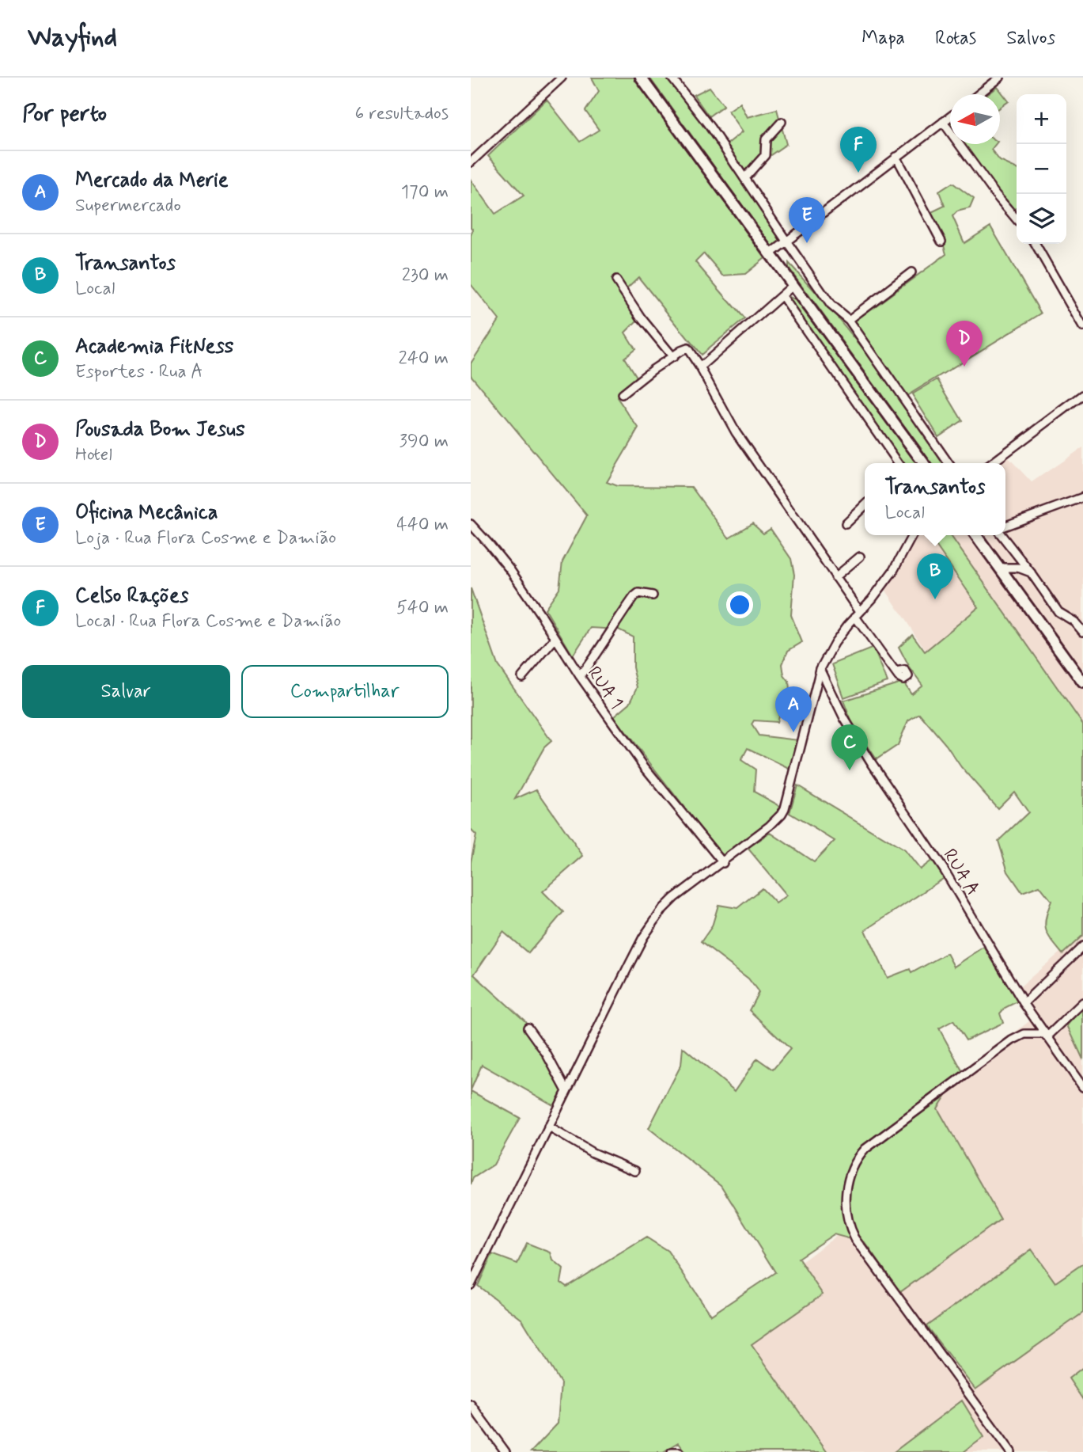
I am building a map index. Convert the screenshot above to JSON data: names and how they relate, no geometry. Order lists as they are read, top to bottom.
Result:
{
  "streets": {
    "street": ["RUA 1", "RUA A"]
  },
  "north": "left",
  "page": {
    "header": "Wayfind",
    "nav": ["Mapa", "Rotas", "Salvos"],
    "heading": ["Por perto", "6 resultados"],
    "map_buttons": ["+", "−"],
    "pins": [
      "F",
      "E",
      "D",
      "B",
      "A",
      "C"
    ],
    "list": [
      {
        "mark": "A",
        "name": "Mercado da Merie",
        "note": "Supermercado",
        "value": "170 m"
      },
      {
        "mark": "B",
        "name": "Transantos",
        "note": "Local",
        "value": "230 m"
      },
      {
        "mark": "C",
        "name": "Academia FitNess",
        "note": "Esportes · Rua A",
        "value": "240 m"
      },
      {
        "mark": "D",
        "name": "Pousada Bom Jesus",
        "note": "Hotel",
        "value": "390 m"
      },
      {
        "mark": "E",
        "name": "Oficina Mecânica",
        "note": "Loja · Rua Flora Cosme e Damião",
        "value": "440 m"
      },
      {
        "mark": "F",
        "name": "Celso Rações",
        "note": "Local · Rua Flora Cosme e Damião",
        "value": "540 m"
      }
    ],
    "popup": ["Transantos", "Local"],
    "buttons": ["Salvar", "Compartilhar"]
  }
}
